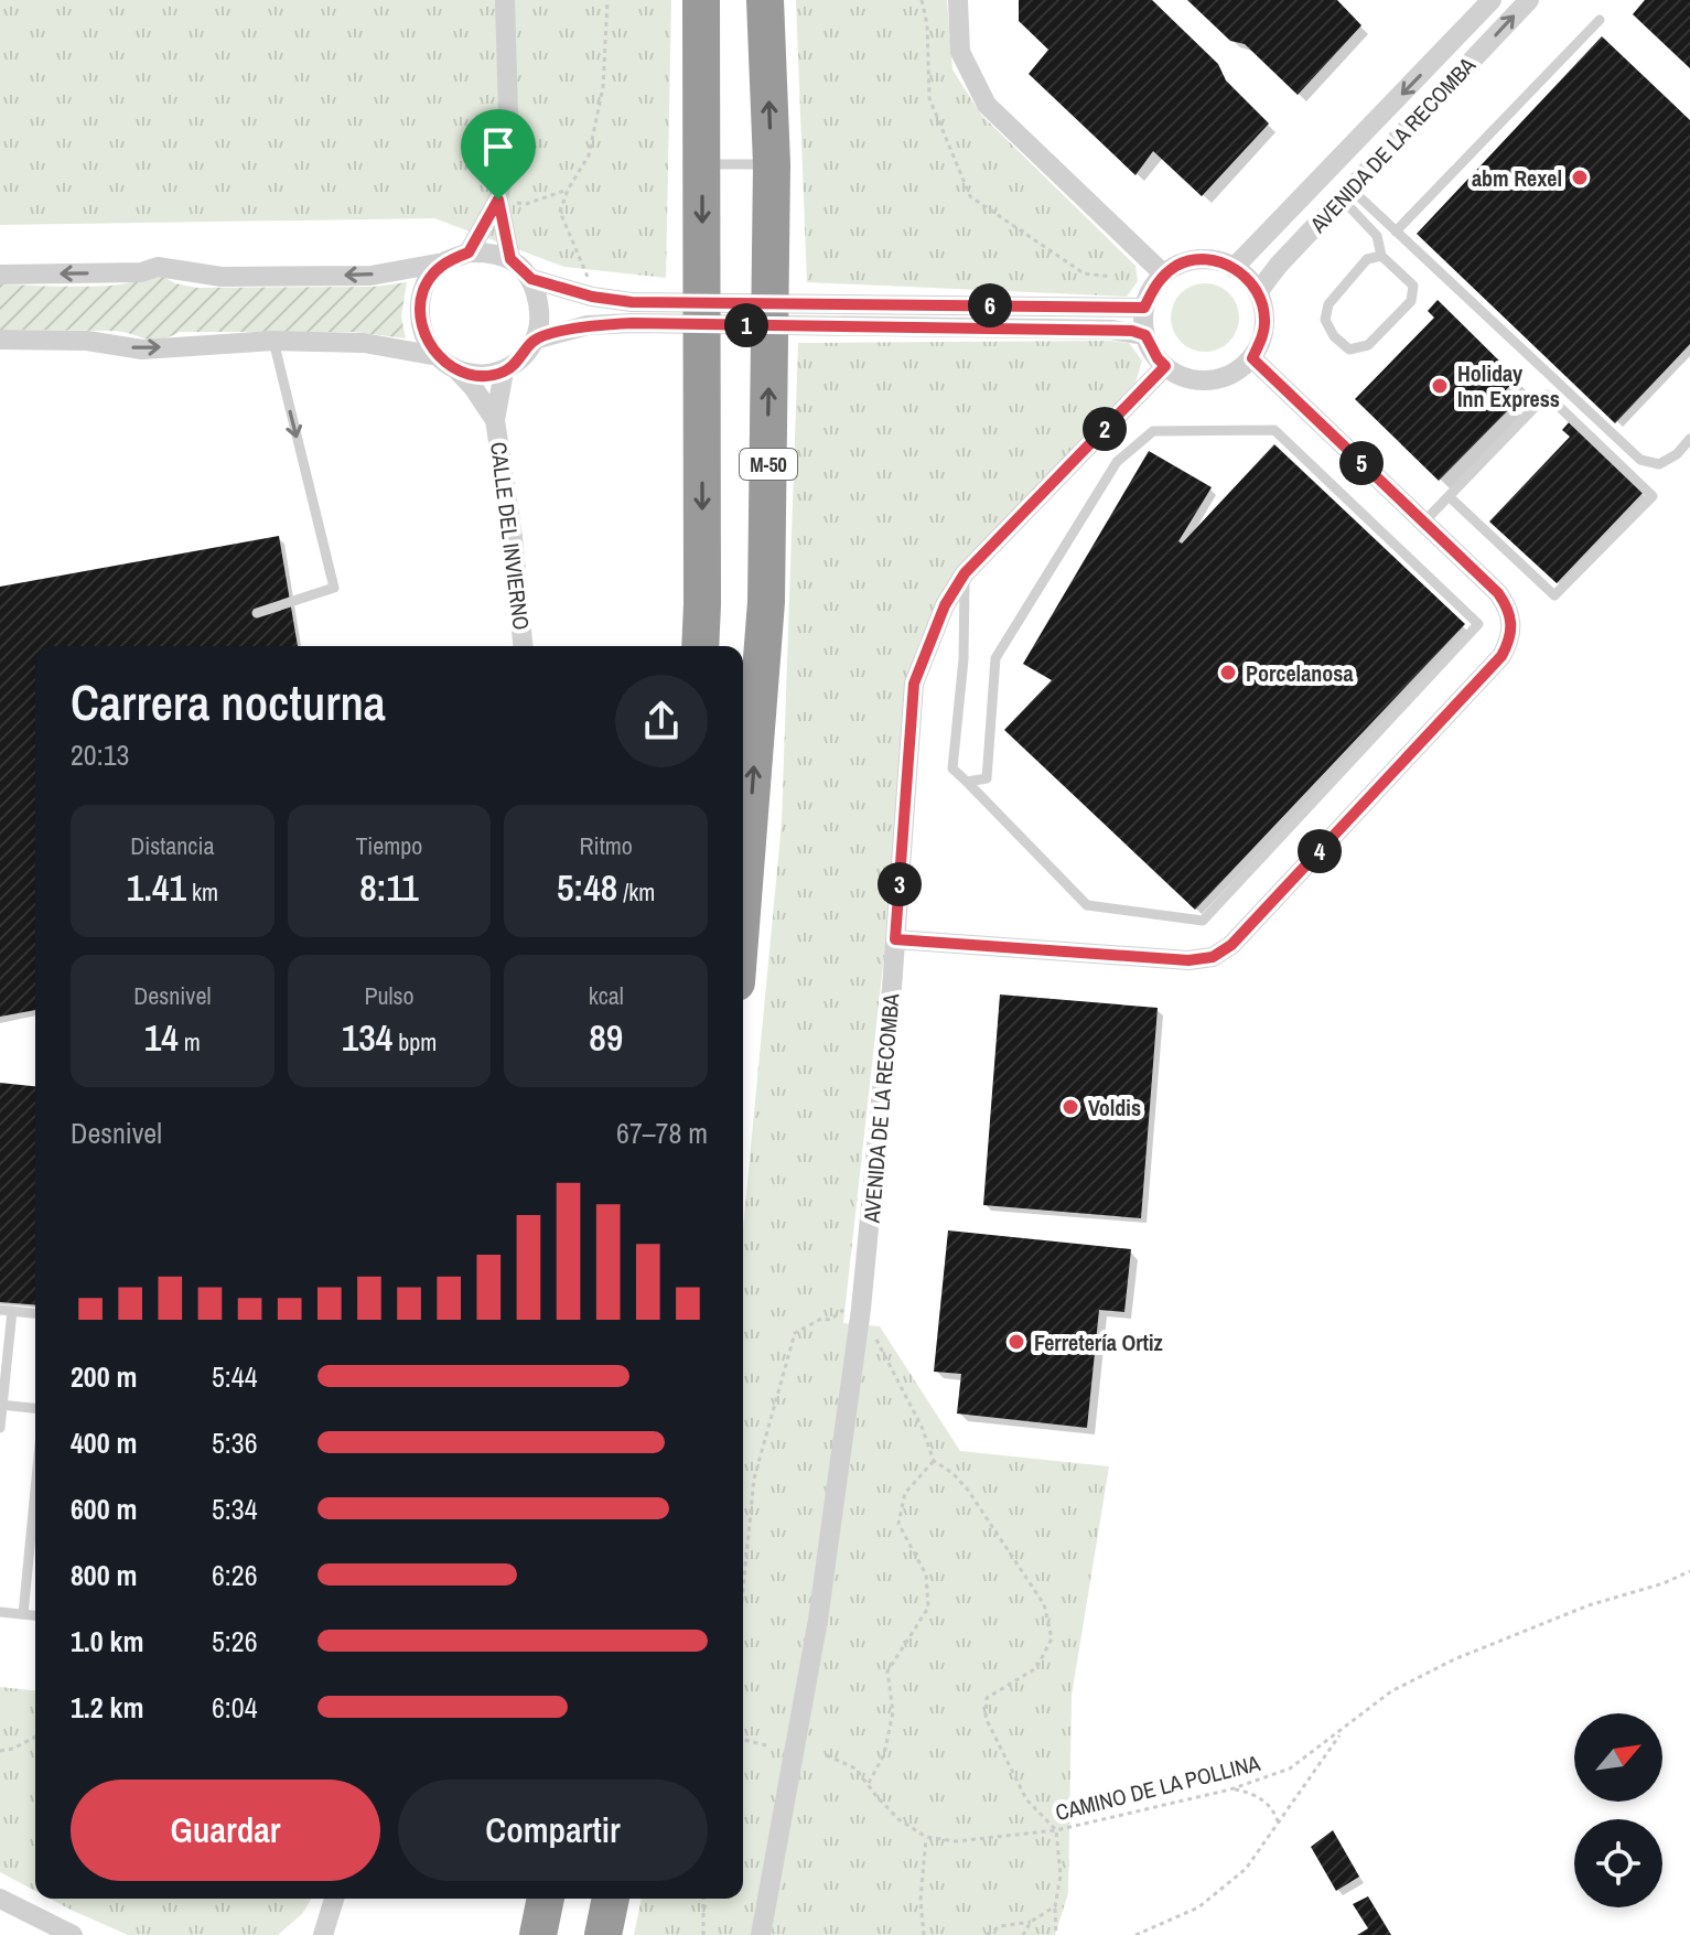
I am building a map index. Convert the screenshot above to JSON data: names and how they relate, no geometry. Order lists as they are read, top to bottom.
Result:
{
  "streets": {
    "highway": ["M-50"],
    "street": ["AVENIDA DE LA RECOMBA", "CALLE DEL INVIERNO"],
    "path": ["CAMINO DE LA POLLINA"]
  },
  "places": [
    "abm Rexel",
    "Holiday Inn Express",
    "Porcelanosa",
    "Voldis",
    "Ferretería Ortiz"
  ],
  "north": "top right",
  "page": {
    "pins": [
      "6",
      "1",
      "2",
      "5",
      "4",
      "3"
    ],
    "heading": ["Carrera nocturna", "20:13"],
    "stats": [
      ["Distancia", "1.41 km"],
      ["Tiempo", "8:11"],
      ["Ritmo", "5:48 /km"],
      ["Desnivel", "14 m"],
      ["Pulso", "134 bpm"],
      ["kcal", "89"]
    ],
    "chart": ["Desnivel", "67–78 m"],
    "list": [
      {
        "name": "200 m",
        "note": "5:44"
      },
      {
        "name": "400 m",
        "note": "5:36"
      },
      {
        "name": "600 m",
        "note": "5:34"
      },
      {
        "name": "800 m",
        "note": "6:26"
      },
      {
        "name": "1.0 km",
        "note": "5:26"
      },
      {
        "name": "1.2 km",
        "note": "6:04"
      }
    ],
    "buttons": ["Guardar", "Compartir"]
  }
}
